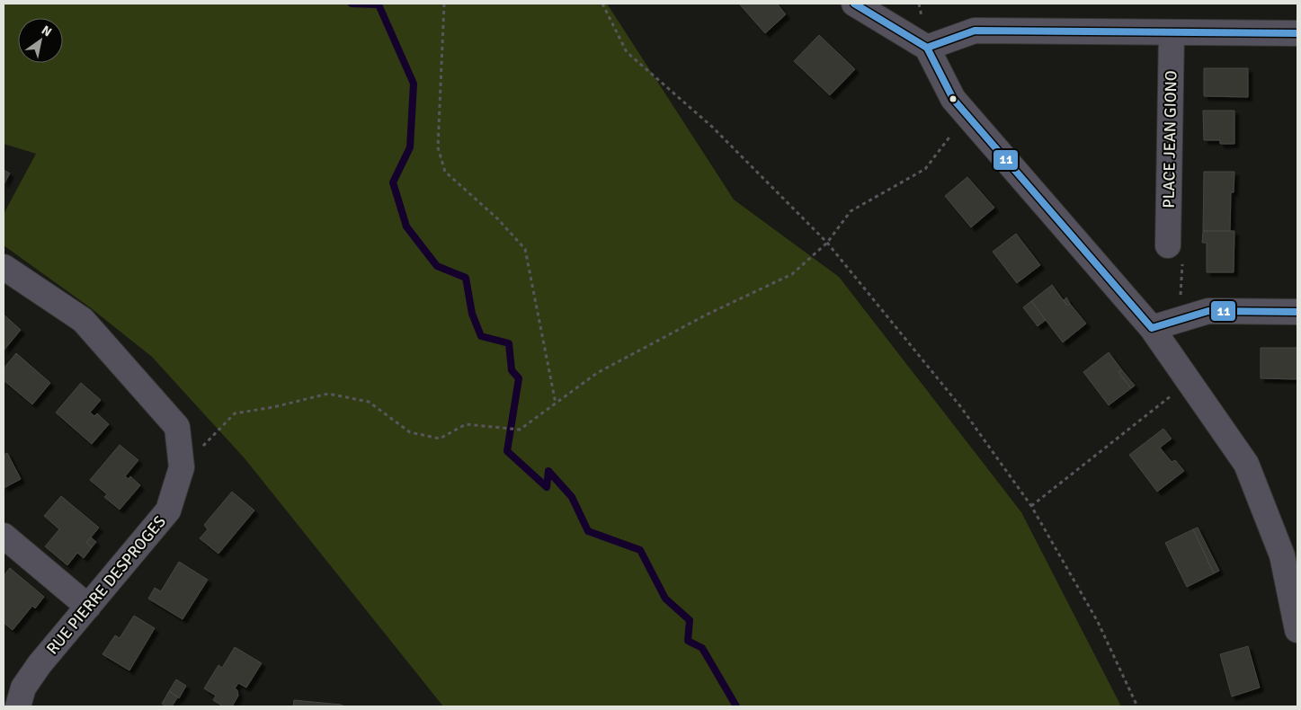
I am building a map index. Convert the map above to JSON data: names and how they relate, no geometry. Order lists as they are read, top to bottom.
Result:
{
  "streets": {
    "street": ["PLACE JEAN GIONO", "RUE PIERRE DESPROGES"]
  },
  "lines": ["transit line 11"],
  "north": "top right"
}
